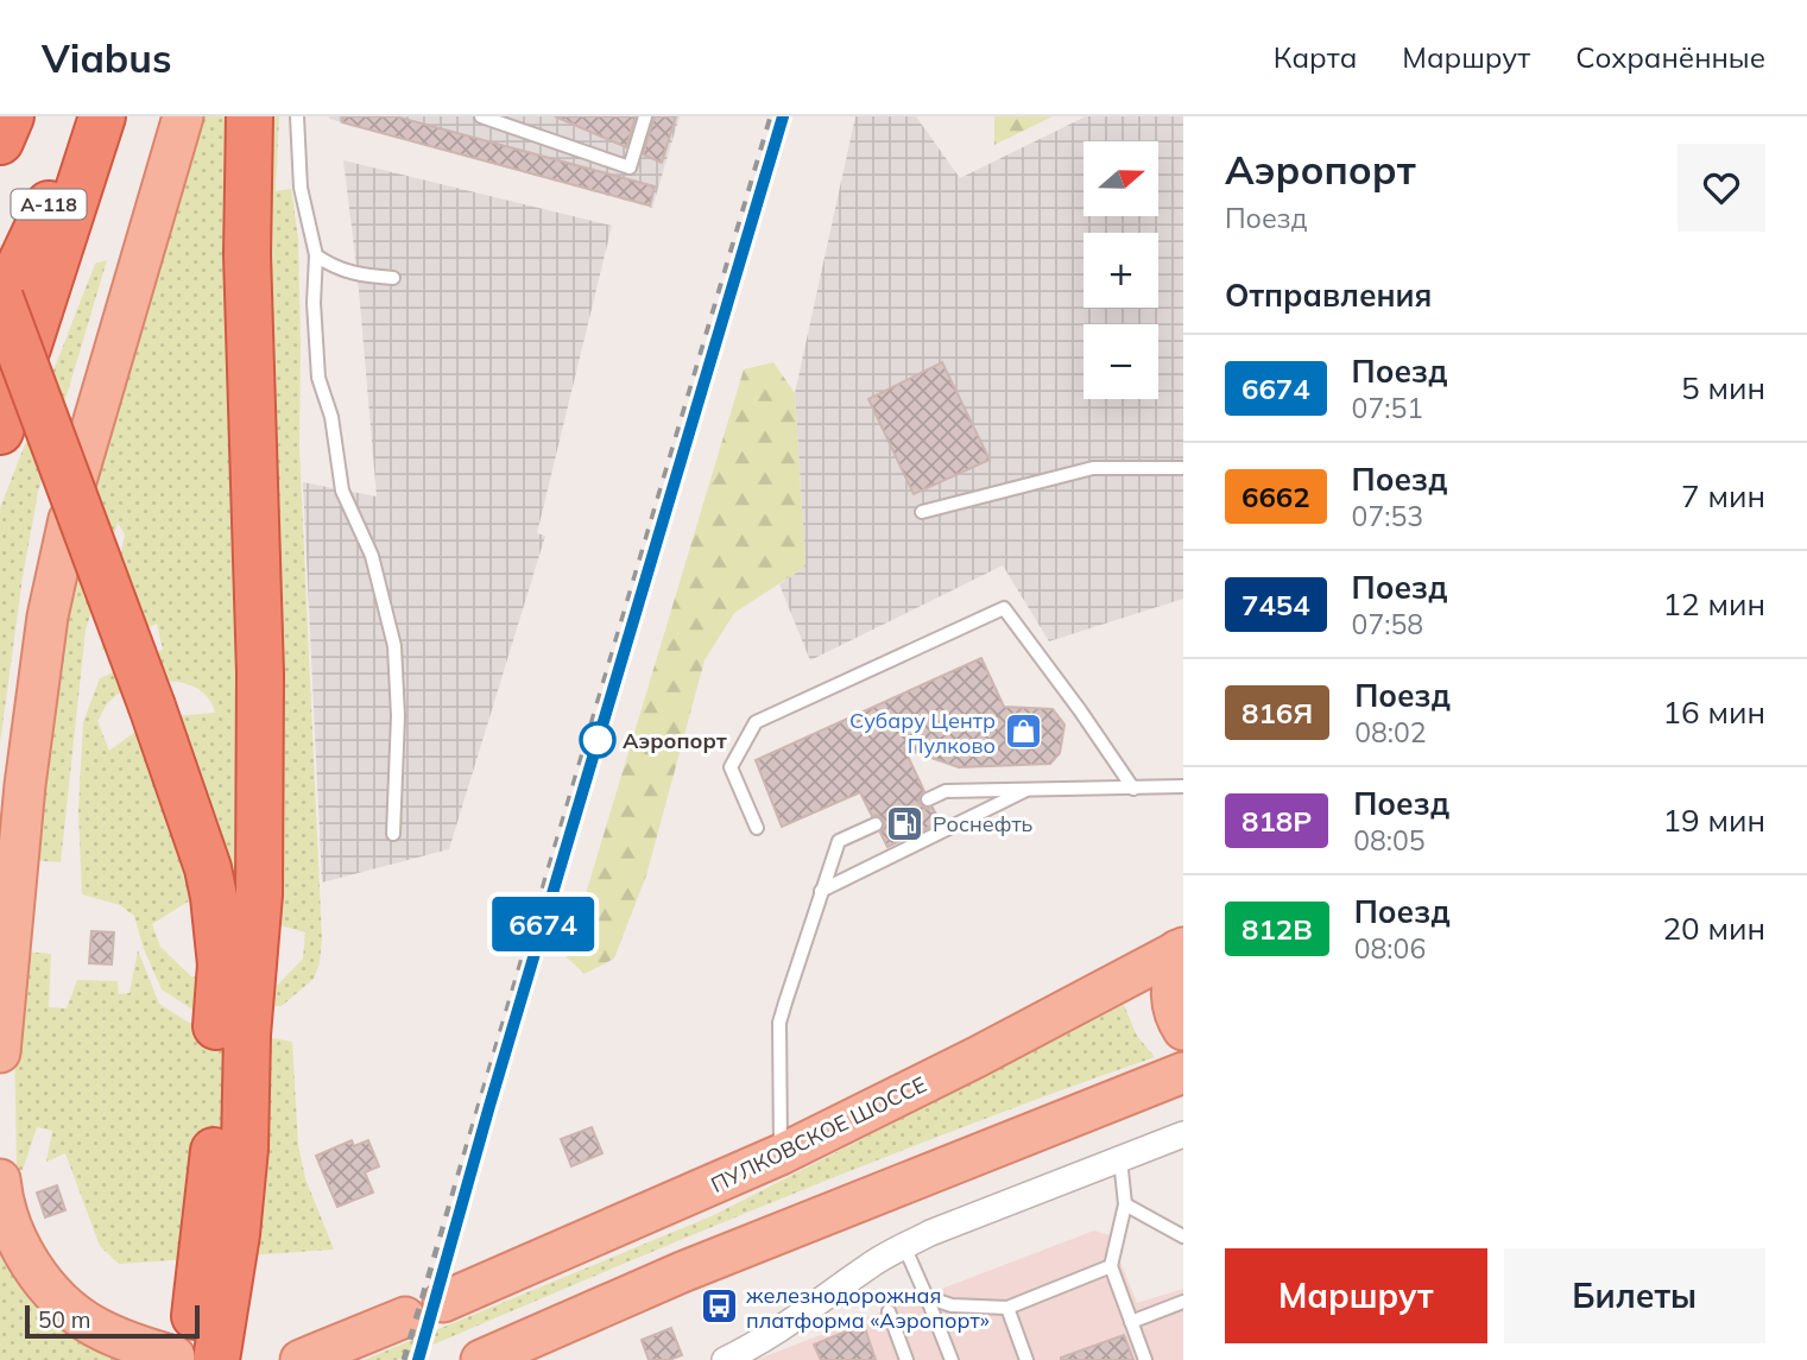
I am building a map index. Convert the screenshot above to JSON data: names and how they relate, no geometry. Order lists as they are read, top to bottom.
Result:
{
  "streets": {
    "highway": ["А-118"],
    "main road": ["ПУЛКОВСКОЕ ШОССЕ"]
  },
  "places": {
    "shop": ["Субару Центр Пулково"],
    "other": ["Аэропорт"],
    "fuel station": ["Роснефть"],
    "bus stop": ["железнодорожная платформа «Аэропорт»"]
  },
  "scale_bar": "50 m",
  "north": "right",
  "page": {
    "header": "Viabus",
    "nav": ["Карта", "Маршрут", "Сохранённые"],
    "on_map": "6674",
    "heading": [
      ["Аэропорт", "Поезд"],
      "Отправления"
    ],
    "map_buttons": ["+", "−"],
    "list": [
      {
        "mark": "6674",
        "name": "Поезд",
        "note": "07:51",
        "value": "5 мин"
      },
      {
        "mark": "6662",
        "name": "Поезд",
        "note": "07:53",
        "value": "7 мин"
      },
      {
        "mark": "7454",
        "name": "Поезд",
        "note": "07:58",
        "value": "12 мин"
      },
      {
        "mark": "816Я",
        "name": "Поезд",
        "note": "08:02",
        "value": "16 мин"
      },
      {
        "mark": "818Р",
        "name": "Поезд",
        "note": "08:05",
        "value": "19 мин"
      },
      {
        "mark": "812В",
        "name": "Поезд",
        "note": "08:06",
        "value": "20 мин"
      }
    ],
    "buttons": ["Маршрут", "Билеты"],
    "scale": "50 m"
  }
}
